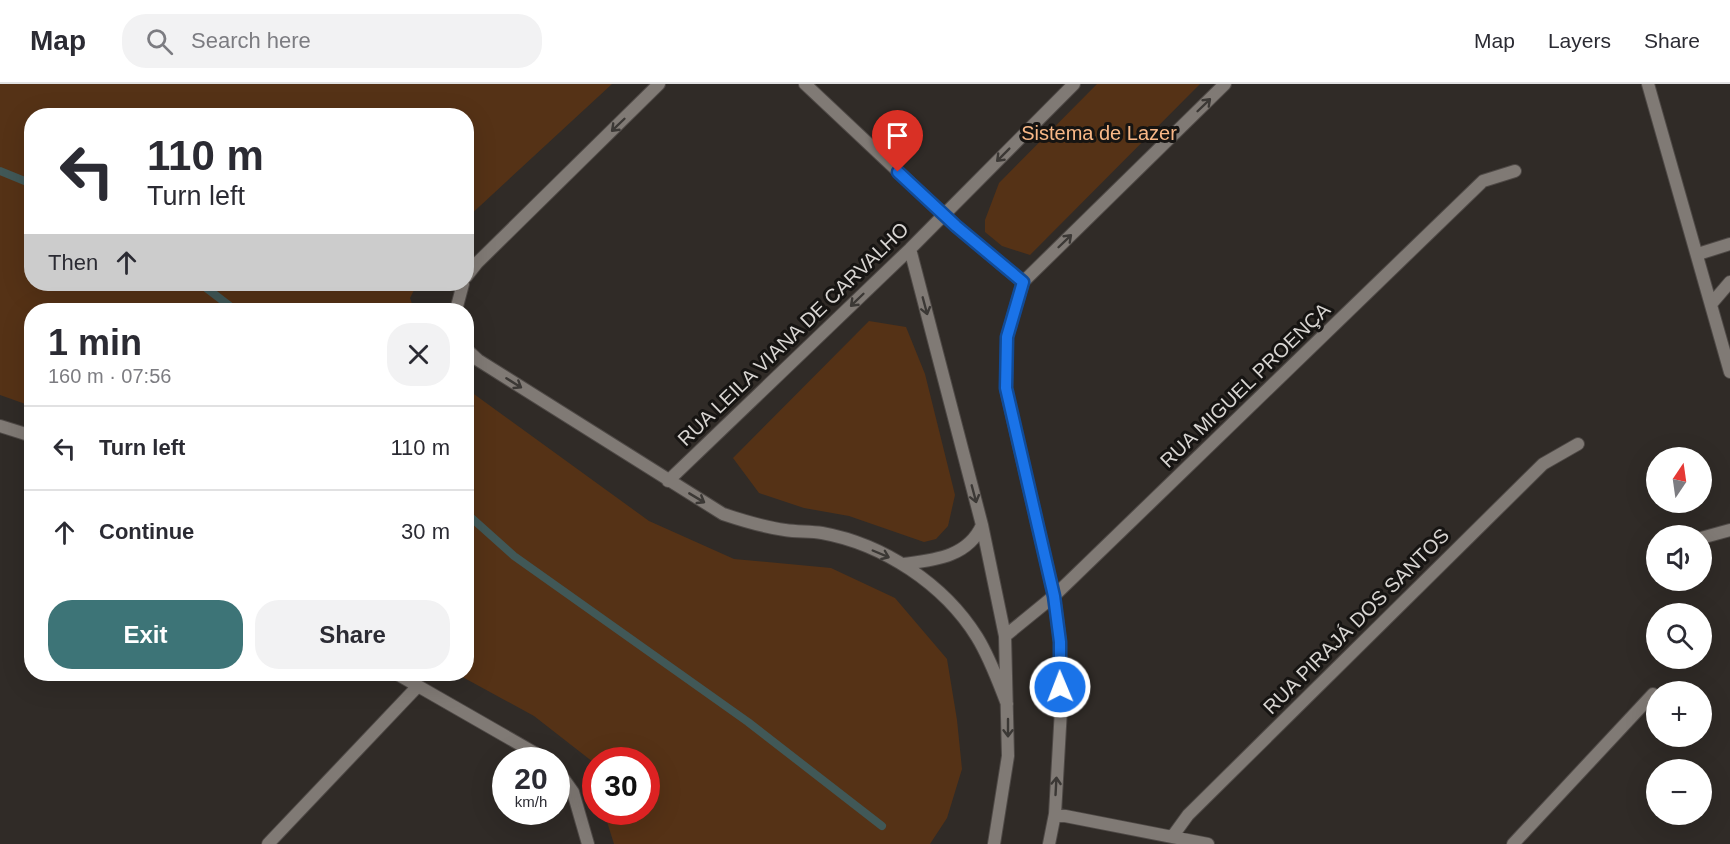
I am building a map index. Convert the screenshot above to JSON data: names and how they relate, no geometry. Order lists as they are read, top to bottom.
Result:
{
  "streets": {
    "street": ["RUA LEILA VIANA DE CARVALHO", "RUA MIGUEL PROENÇA", "RUA PIRAJÁ DOS SANTOS"]
  },
  "parks": ["Sistema de Lazer"],
  "north": "top",
  "page": {
    "header": "Map",
    "search": "Search here",
    "nav": ["Map", "Layers", "Share"],
    "turn": ["110 m", "Turn left"],
    "then": "Then",
    "heading": ["1 min", "160 m · 07:56"],
    "list": [
      {
        "name": "Turn left",
        "value": "110 m"
      },
      {
        "name": "Continue",
        "value": "30 m"
      }
    ],
    "map_buttons": ["+", "−"],
    "buttons": ["Exit", "Share"],
    "speed": "20 km/h",
    "limit": "30"
  }
}
